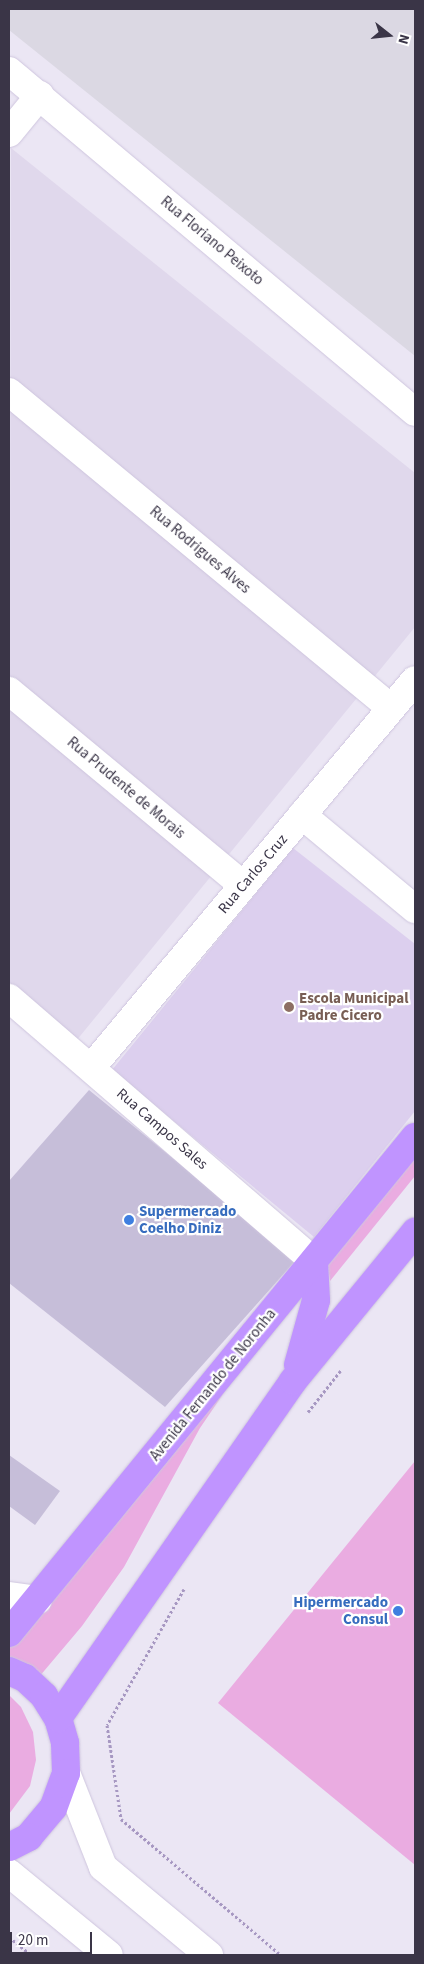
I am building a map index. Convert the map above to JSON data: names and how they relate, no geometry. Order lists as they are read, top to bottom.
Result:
{
  "streets": {
    "main road": ["Avenida Fernando de Noronha"],
    "street": [
      "Rua Floriano Peixoto",
      "Rua Rodrigues Alves",
      "Rua Prudente de Morais",
      "Rua Carlos Cruz",
      "Rua Campos Sales"
    ]
  },
  "crossings": [
    ["Rua Rodrigues Alves", "Rua Carlos Cruz"],
    ["Rua Prudente de Morais", "Rua Carlos Cruz"],
    ["Rua Carlos Cruz", "Rua Campos Sales"],
    ["Rua Campos Sales", "Avenida Fernando de Noronha"]
  ],
  "places": ["Escola Municipal Padre Cicero", "Supermercado Coelho Diniz", "Hipermercado Consul"],
  "scale_bar": "20 m",
  "north": "right"
}
